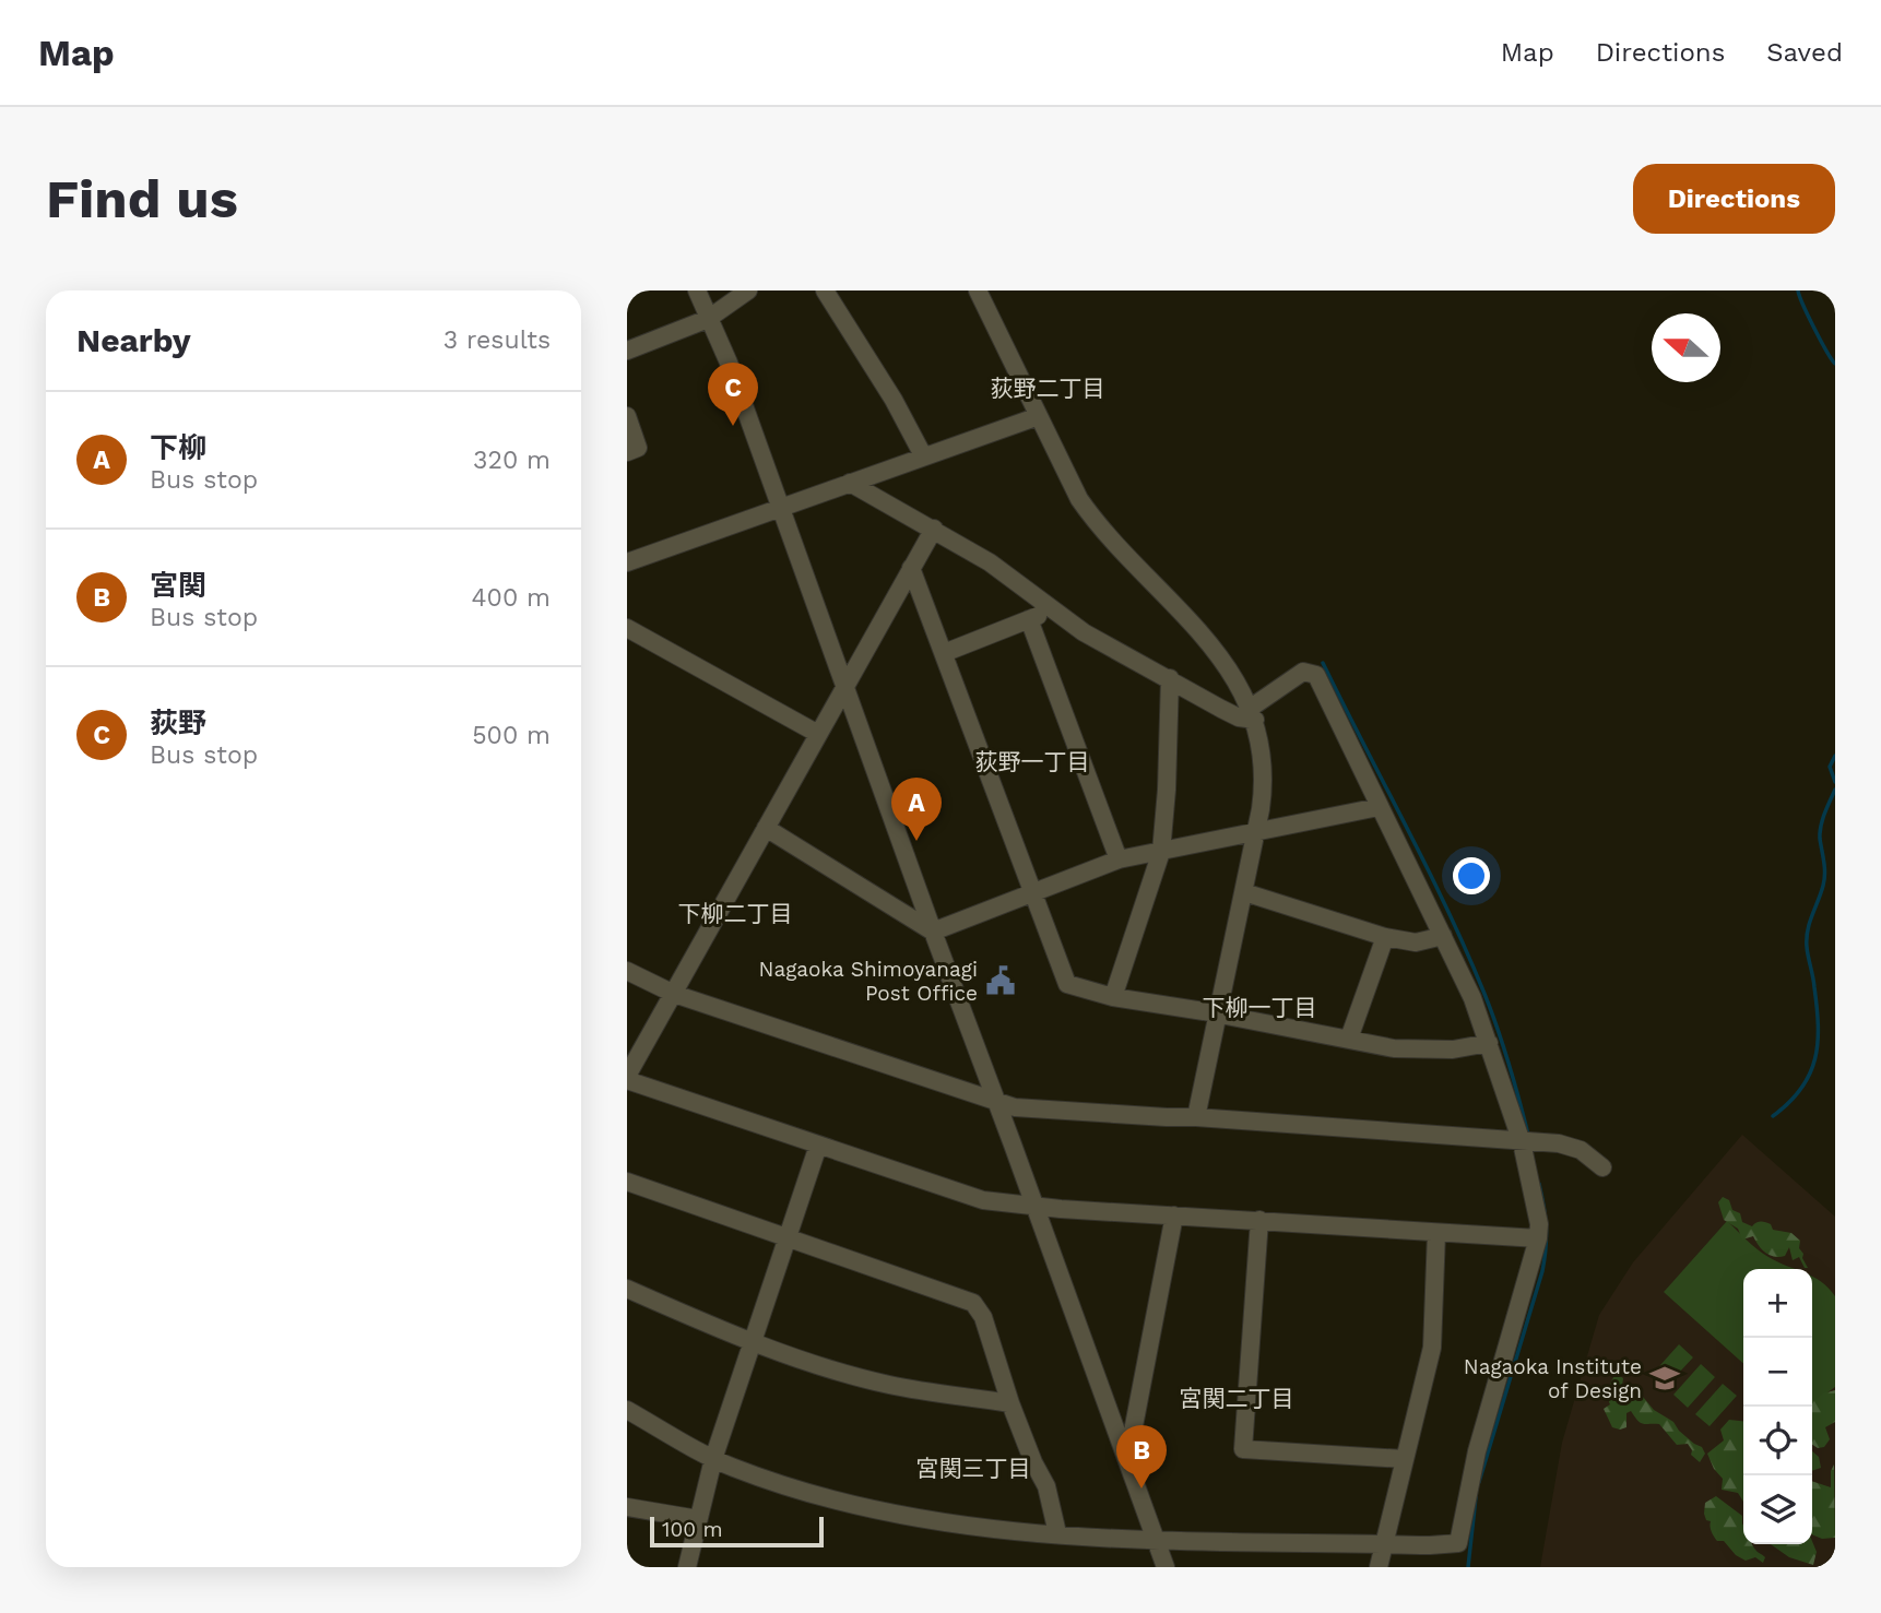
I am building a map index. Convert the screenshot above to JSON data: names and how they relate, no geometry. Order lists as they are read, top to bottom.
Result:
{
  "districts": [
    "荻野二丁目",
    "荻野一丁目",
    "下柳二丁目",
    "下柳一丁目",
    "宮関二丁目",
    "宮関三丁目"
  ],
  "places": {
    "public building": ["Nagaoka Shimoyanagi Post Office"],
    "school or university": ["Nagaoka Institute of Design"]
  },
  "scale_bar": "100 m",
  "north": "left",
  "page": {
    "header": "Map",
    "nav": ["Map", "Directions", "Saved"],
    "buttons": "Directions",
    "title": "Find us",
    "heading": ["Nearby", "3 results"],
    "pins": ["C", "A", "B"],
    "list": [
      {
        "mark": "A",
        "name": "下柳",
        "note": "Bus stop",
        "value": "320 m"
      },
      {
        "mark": "B",
        "name": "宮関",
        "note": "Bus stop",
        "value": "400 m"
      },
      {
        "mark": "C",
        "name": "荻野",
        "note": "Bus stop",
        "value": "500 m"
      }
    ],
    "map_buttons": ["+", "−"],
    "scale": "100 m"
  }
}
